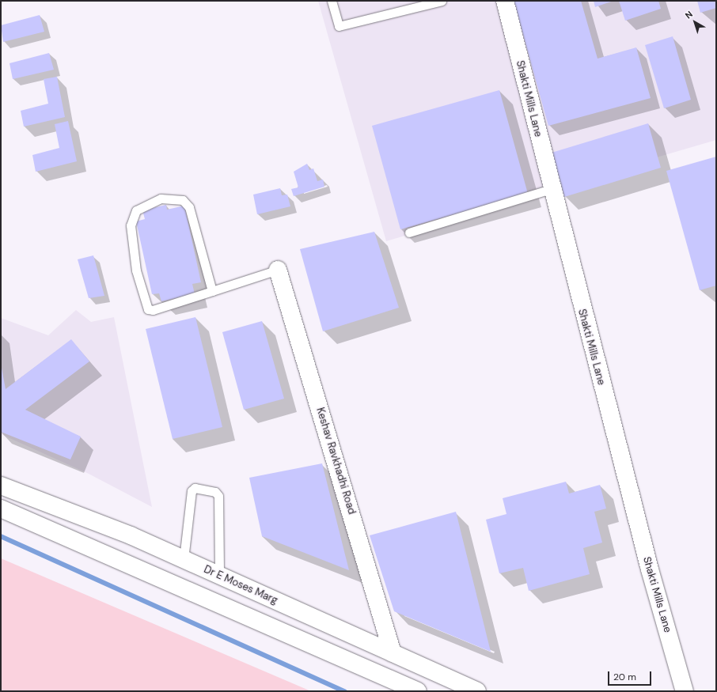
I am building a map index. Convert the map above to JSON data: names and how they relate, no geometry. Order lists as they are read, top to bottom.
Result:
{
  "streets": {
    "street": ["Shakti Mills Lane", "Keshav Ravkhadhi Road", "Dr E Moses Marg"]
  },
  "crossings": [
    ["Keshav Ravkhadhi Road", "Dr E Moses Marg"]
  ],
  "scale_bar": "20 m",
  "north": "top left"
}
